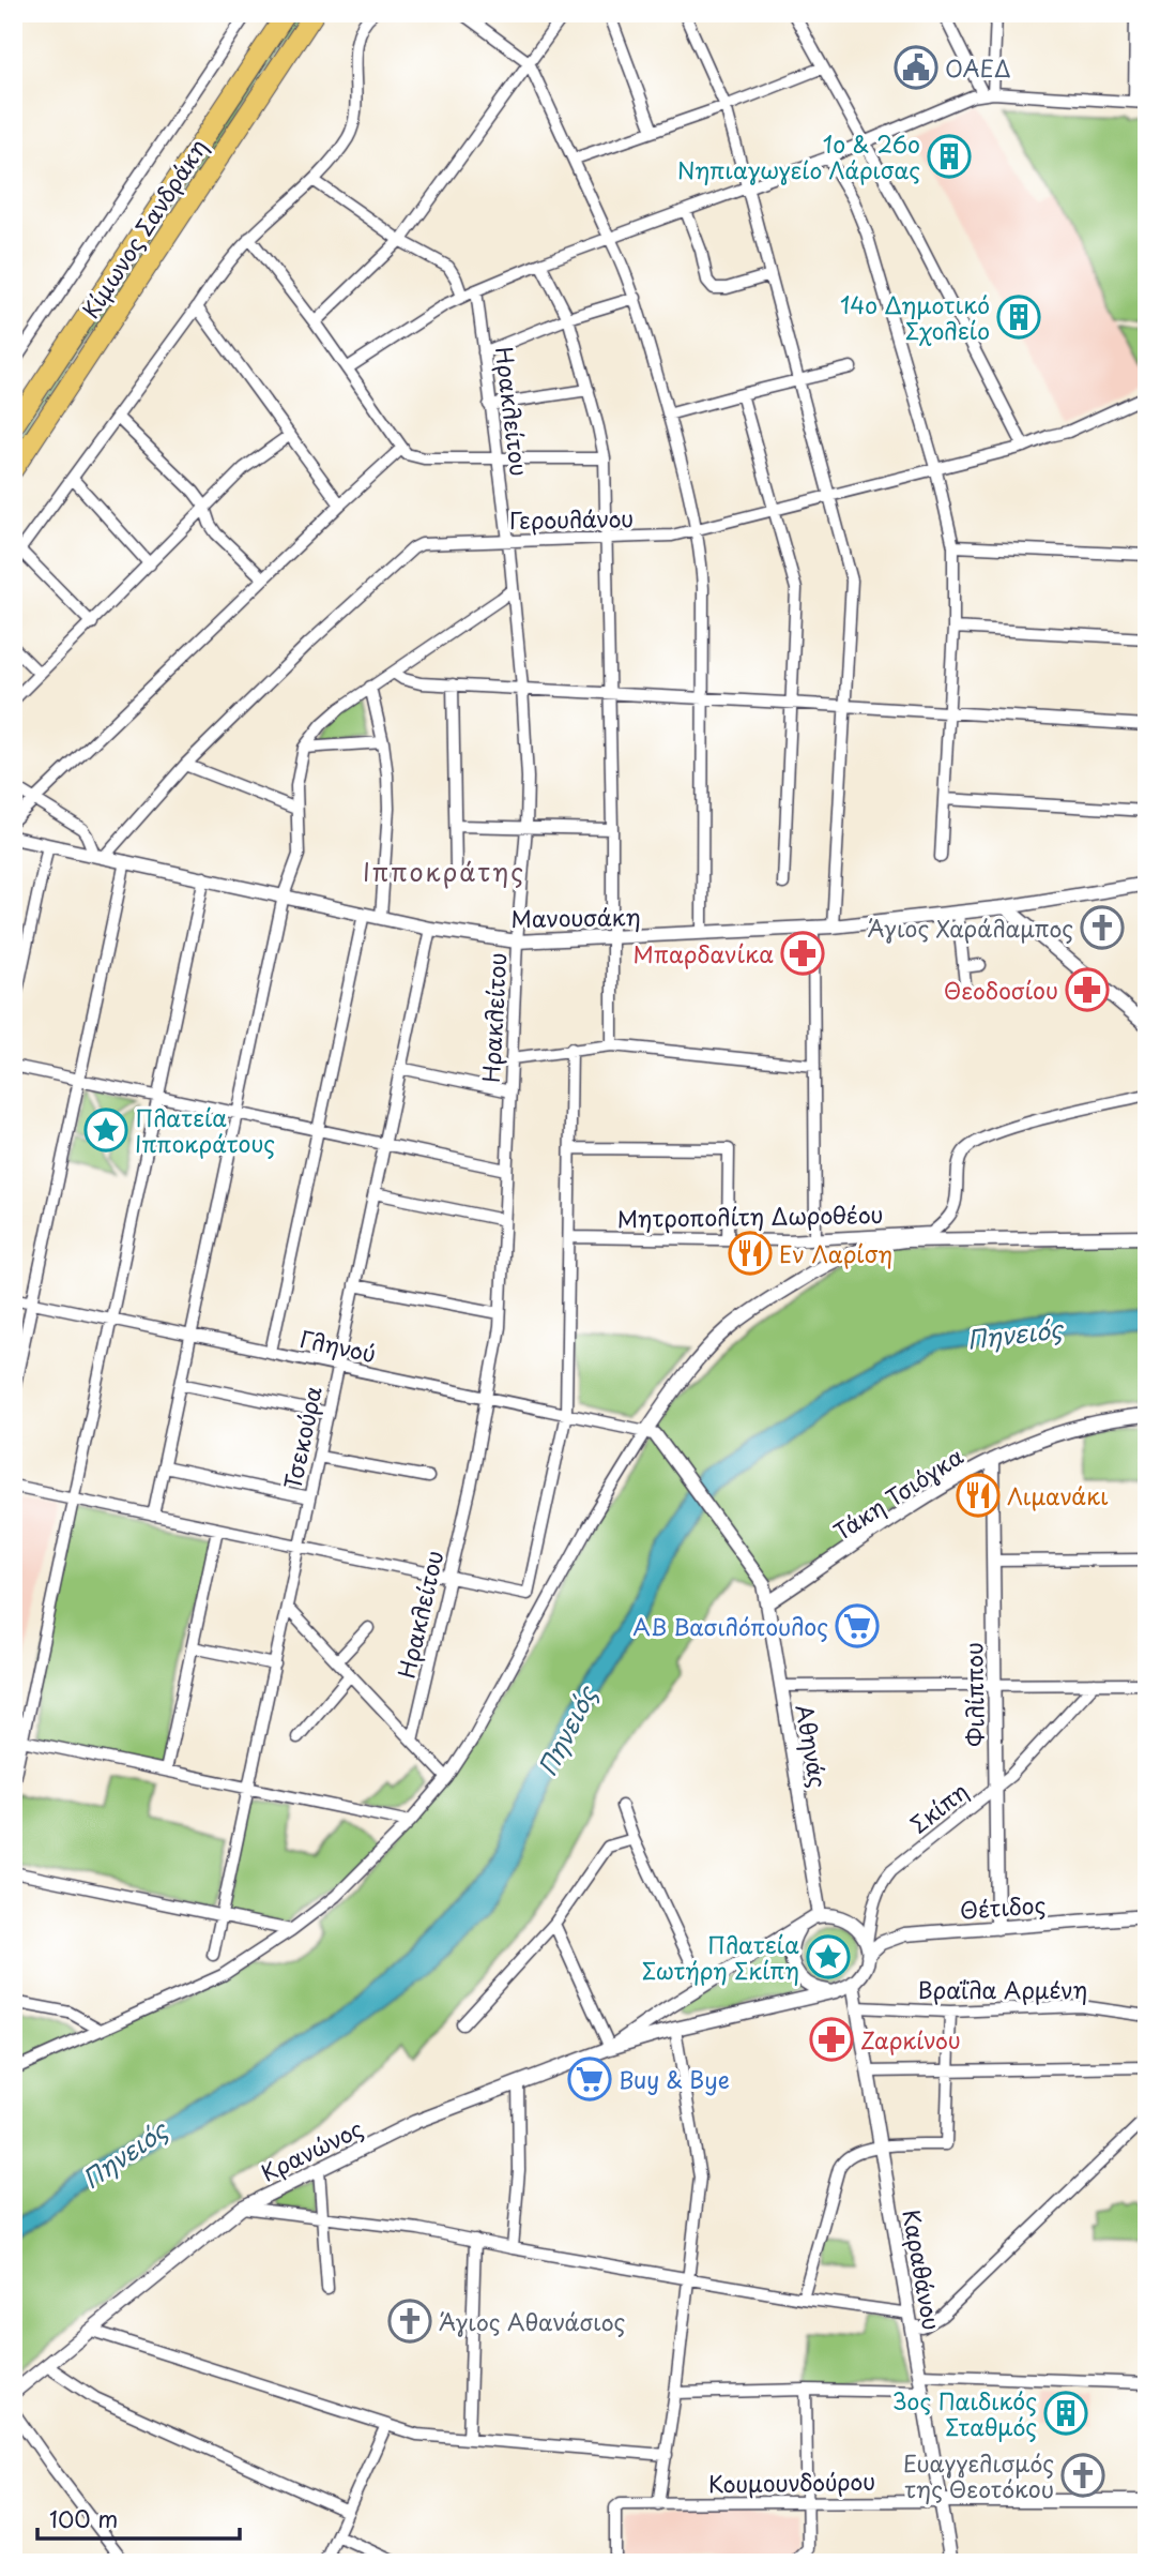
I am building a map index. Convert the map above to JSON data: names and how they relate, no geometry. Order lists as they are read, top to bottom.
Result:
{
  "streets": {
    "highway": ["Κίμωνος Σανδράκη"],
    "street": [
      "Ηρακλείτου",
      "Γερουλάνου",
      "Μανουσάκη",
      "Μητροπολίτη Δωροθέου",
      "Γληνού",
      "Τσεκούρα",
      "Τάκη Τσιόγκα",
      "Φιλίππου",
      "Αθηνάς",
      "Σκίπη",
      "Θέτιδος",
      "Βραΐλα Αρμένη",
      "Κρανώνος",
      "Καραθάνου",
      "Κουμουνδούρου"
    ]
  },
  "crossings": [
    ["Ηρακλείτου", "Γερουλάνου"],
    ["Ηρακλείτου", "Μανουσάκη"],
    ["Ηρακλείτου", "Γληνού"],
    ["Γερουλάνου", "Μανουσάκη"],
    ["Μανουσάκη", "Τσεκούρα"],
    ["Μητροπολίτη Δωροθέου", "Γληνού"],
    ["Μητροπολίτη Δωροθέου", "Αθηνάς"],
    ["Γληνού", "Τσεκούρα"],
    ["Γληνού", "Αθηνάς"],
    ["Τάκη Τσιόγκα", "Φιλίππου"],
    ["Τάκη Τσιόγκα", "Αθηνάς"],
    ["Φιλίππου", "Σκίπη"],
    ["Φιλίππου", "Θέτιδος"],
    ["Αθηνάς", "Σκίπη"],
    ["Αθηνάς", "Θέτιδος"],
    ["Αθηνάς", "Καραθάνου"],
    ["Σκίπη", "Θέτιδος"],
    ["Σκίπη", "Καραθάνου"],
    ["Θέτιδος", "Καραθάνου"],
    ["Βραΐλα Αρμένη", "Καραθάνου"],
    ["Καραθάνου", "Κουμουνδούρου"]
  ],
  "districts": ["Ιπποκράτης"],
  "water": ["Πηνειός"],
  "places": {
    "public building": ["ΟΑΕΔ"],
    "building": ["1ο & 26ο Νηπιαγωγείο Λάρισας", "14ο Δημοτικό Σχολείο", "3ος Παιδικός Σταθμός"],
    "church": ["Άγιος Χαράλαμπος", "Άγιος Αθανάσιος", "Ευαγγελισμός της Θεοτόκου"],
    "pharmacy": ["Μπαρδανίκα", "Θεοδοσίου", "Ζαρκίνου"],
    "place": ["Πλατεία Ιπποκράτους", "Πλατεία Σωτήρη Σκίπη"],
    "restaurant": ["Εν Λαρίση", "Λιμανάκι"],
    "supermarket": ["ΑΒ Βασιλόπουλος", "Buy & Bye"]
  },
  "scale_bar": "100 m"
}
